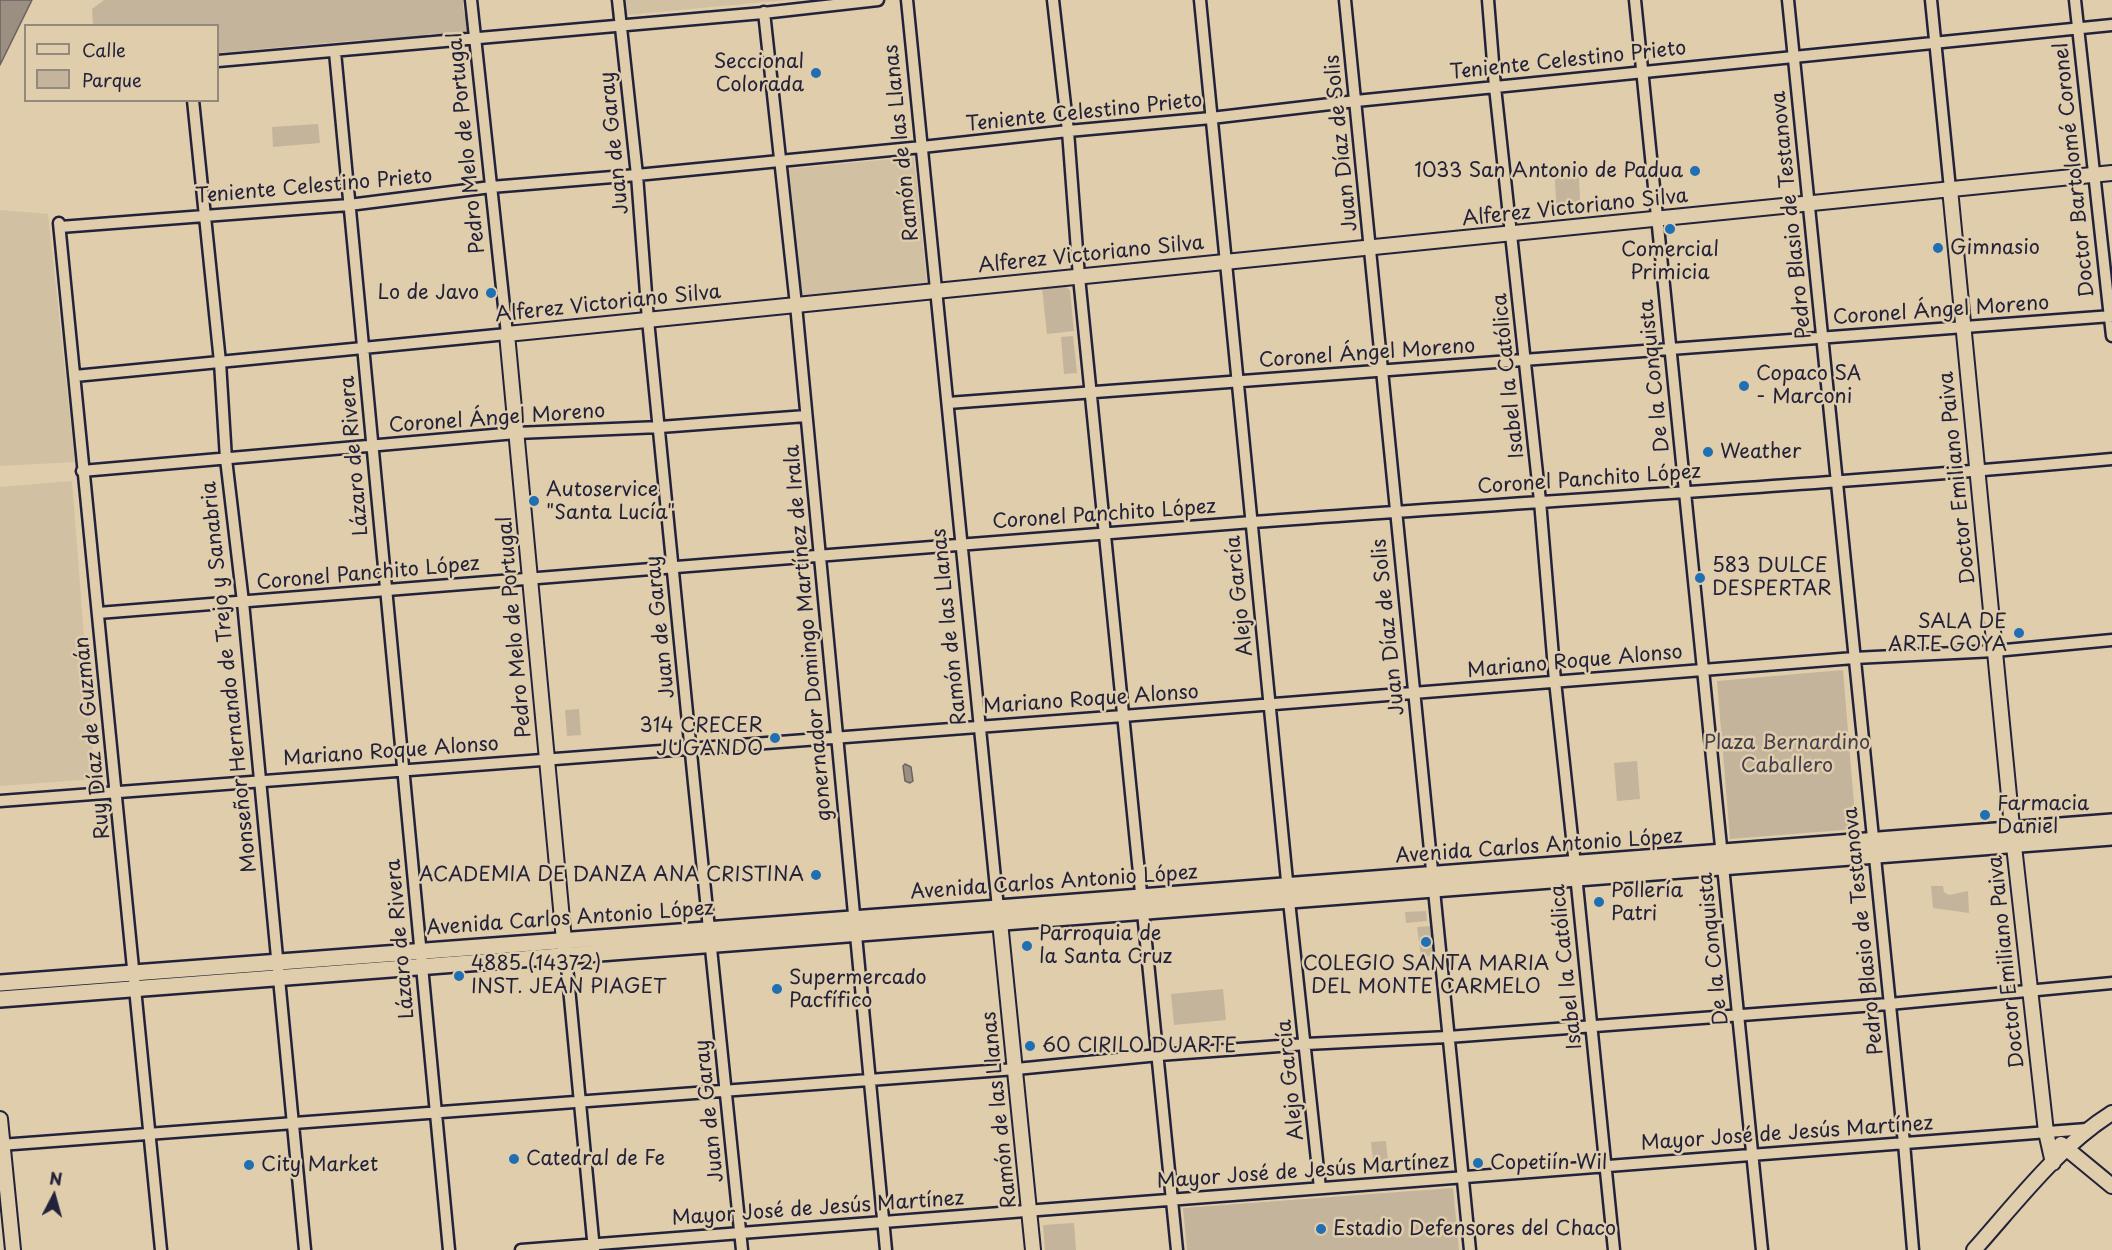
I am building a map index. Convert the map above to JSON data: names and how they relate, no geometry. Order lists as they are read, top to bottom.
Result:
{
  "streets": {
    "main road": ["Avenida Carlos Antonio López"],
    "street": [
      "Teniente Celestino Prieto",
      "Pedro Melo de Portugal",
      "Juan de Garay",
      "Ramón de las Llanas",
      "Juan Díaz de Solis",
      "Doctor Bartolomé Coronel",
      "Alferez Victoriano Silva",
      "Pedro Blasio de Testanova",
      "Coronel Ángel Moreno",
      "Isabel la Católica",
      "De la Conquista",
      "Lázaro de Rivera",
      "Doctor Emiliano Paiva",
      "Coronel Panchito López",
      "Alejo García",
      "gonernador Domingo Martínez de Irala",
      "Mariano Roque Alonso",
      "Monseñor Hernando de Trejo y Sanabria",
      "Ruy Díaz de Guzmán",
      "Mayor José de Jesús Martínez"
    ]
  },
  "crossings": [
    ["Teniente Celestino Prieto", "Pedro Melo de Portugal"],
    ["Teniente Celestino Prieto", "Juan de Garay"],
    ["Teniente Celestino Prieto", "Ramón de las Llanas"],
    ["Teniente Celestino Prieto", "Juan Díaz de Solis"],
    ["Teniente Celestino Prieto", "Doctor Bartolomé Coronel"],
    ["Teniente Celestino Prieto", "Pedro Blasio de Testanova"],
    ["Teniente Celestino Prieto", "Isabel la Católica"],
    ["Teniente Celestino Prieto", "De la Conquista"],
    ["Teniente Celestino Prieto", "Lázaro de Rivera"],
    ["Teniente Celestino Prieto", "Doctor Emiliano Paiva"],
    ["Teniente Celestino Prieto", "Alejo García"],
    ["Teniente Celestino Prieto", "gonernador Domingo Martínez de Irala"],
    ["Teniente Celestino Prieto", "Monseñor Hernando de Trejo y Sanabria"],
    ["Teniente Celestino Prieto", "Ruy Díaz de Guzmán"],
    ["Pedro Melo de Portugal", "Alferez Victoriano Silva"],
    ["Pedro Melo de Portugal", "Coronel Ángel Moreno"],
    ["Pedro Melo de Portugal", "Coronel Panchito López"],
    ["Pedro Melo de Portugal", "Mariano Roque Alonso"],
    ["Pedro Melo de Portugal", "Avenida Carlos Antonio López"],
    ["Pedro Melo de Portugal", "Mayor José de Jesús Martínez"],
    ["Juan de Garay", "Alferez Victoriano Silva"],
    ["Juan de Garay", "Coronel Ángel Moreno"],
    ["Juan de Garay", "Coronel Panchito López"],
    ["Juan de Garay", "Mariano Roque Alonso"],
    ["Juan de Garay", "Avenida Carlos Antonio López"],
    ["Juan de Garay", "Mayor José de Jesús Martínez"],
    ["Ramón de las Llanas", "Alferez Victoriano Silva"],
    ["Ramón de las Llanas", "Coronel Ángel Moreno"],
    ["Ramón de las Llanas", "Coronel Panchito López"],
    ["Ramón de las Llanas", "Mariano Roque Alonso"],
    ["Ramón de las Llanas", "Avenida Carlos Antonio López"],
    ["Ramón de las Llanas", "Mayor José de Jesús Martínez"],
    ["Juan Díaz de Solis", "Alferez Victoriano Silva"],
    ["Juan Díaz de Solis", "Coronel Ángel Moreno"],
    ["Juan Díaz de Solis", "Coronel Panchito López"],
    ["Juan Díaz de Solis", "Mariano Roque Alonso"],
    ["Juan Díaz de Solis", "Avenida Carlos Antonio López"],
    ["Juan Díaz de Solis", "Mayor José de Jesús Martínez"],
    ["Doctor Bartolomé Coronel", "Alferez Victoriano Silva"],
    ["Doctor Bartolomé Coronel", "Coronel Ángel Moreno"],
    ["Alferez Victoriano Silva", "Pedro Blasio de Testanova"],
    ["Alferez Victoriano Silva", "Isabel la Católica"],
    ["Alferez Victoriano Silva", "De la Conquista"],
    ["Alferez Victoriano Silva", "Lázaro de Rivera"],
    ["Alferez Victoriano Silva", "Doctor Emiliano Paiva"],
    ["Alferez Victoriano Silva", "Alejo García"],
    ["Alferez Victoriano Silva", "gonernador Domingo Martínez de Irala"],
    ["Alferez Victoriano Silva", "Monseñor Hernando de Trejo y Sanabria"],
    ["Alferez Victoriano Silva", "Ruy Díaz de Guzmán"],
    ["Pedro Blasio de Testanova", "Coronel Ángel Moreno"],
    ["Pedro Blasio de Testanova", "Coronel Panchito López"],
    ["Pedro Blasio de Testanova", "Mariano Roque Alonso"],
    ["Pedro Blasio de Testanova", "Avenida Carlos Antonio López"],
    ["Pedro Blasio de Testanova", "Mayor José de Jesús Martínez"],
    ["Coronel Ángel Moreno", "Isabel la Católica"],
    ["Coronel Ángel Moreno", "De la Conquista"],
    ["Coronel Ángel Moreno", "Lázaro de Rivera"],
    ["Coronel Ángel Moreno", "Doctor Emiliano Paiva"],
    ["Coronel Ángel Moreno", "Alejo García"],
    ["Coronel Ángel Moreno", "gonernador Domingo Martínez de Irala"],
    ["Coronel Ángel Moreno", "Monseñor Hernando de Trejo y Sanabria"],
    ["Coronel Ángel Moreno", "Ruy Díaz de Guzmán"],
    ["Isabel la Católica", "Coronel Panchito López"],
    ["Isabel la Católica", "Mariano Roque Alonso"],
    ["Isabel la Católica", "Avenida Carlos Antonio López"],
    ["Isabel la Católica", "Mayor José de Jesús Martínez"],
    ["De la Conquista", "Coronel Panchito López"],
    ["De la Conquista", "Mariano Roque Alonso"],
    ["De la Conquista", "Avenida Carlos Antonio López"],
    ["De la Conquista", "Mayor José de Jesús Martínez"],
    ["Lázaro de Rivera", "Coronel Panchito López"],
    ["Lázaro de Rivera", "Mariano Roque Alonso"],
    ["Lázaro de Rivera", "Avenida Carlos Antonio López"],
    ["Doctor Emiliano Paiva", "Coronel Panchito López"],
    ["Doctor Emiliano Paiva", "Mariano Roque Alonso"],
    ["Doctor Emiliano Paiva", "Avenida Carlos Antonio López"],
    ["Doctor Emiliano Paiva", "Mayor José de Jesús Martínez"],
    ["Coronel Panchito López", "Alejo García"],
    ["Coronel Panchito López", "gonernador Domingo Martínez de Irala"],
    ["Coronel Panchito López", "Monseñor Hernando de Trejo y Sanabria"],
    ["Coronel Panchito López", "Ruy Díaz de Guzmán"],
    ["Alejo García", "Mariano Roque Alonso"],
    ["Alejo García", "Avenida Carlos Antonio López"],
    ["Alejo García", "Mayor José de Jesús Martínez"],
    ["gonernador Domingo Martínez de Irala", "Mariano Roque Alonso"],
    ["gonernador Domingo Martínez de Irala", "Avenida Carlos Antonio López"],
    ["gonernador Domingo Martínez de Irala", "Mayor José de Jesús Martínez"],
    ["Mariano Roque Alonso", "Monseñor Hernando de Trejo y Sanabria"],
    ["Mariano Roque Alonso", "Ruy Díaz de Guzmán"],
    ["Monseñor Hernando de Trejo y Sanabria", "Avenida Carlos Antonio López"],
    ["Ruy Díaz de Guzmán", "Avenida Carlos Antonio López"]
  ],
  "parks": ["Plaza Bernardino Caballero"],
  "places": [
    "Seccional Colorada",
    "1033 San Antonio de Padua",
    "Comercial Primicia",
    "Gimnasio",
    "Lo de Javo",
    "Copaco SA - Marconi",
    "Weather",
    "Autoservice \"Santa Lucía\"",
    "583 DULCE DESPERTAR",
    "SALA DE ARTE GOYA",
    "314 CRECER JUGANDO",
    "Farmacia Daniel",
    "ACADEMIA DE DANZA ANA CRISTINA",
    "Pollería Patri",
    "COLEGIO SANTA MARIA DEL MONTE CARMELO",
    "Parroquia de la Santa Cruz",
    "4885 (14372) INST. JEAN PIAGET",
    "Supermercado Pacfífico",
    "60 CIRILO DUARTE",
    "Catedral de Fe",
    "Copetiín Wil",
    "City Market",
    "Estadio Defensores del Chaco"
  ],
  "legend": ["Calle", "Parque"],
  "north": "top"
}
